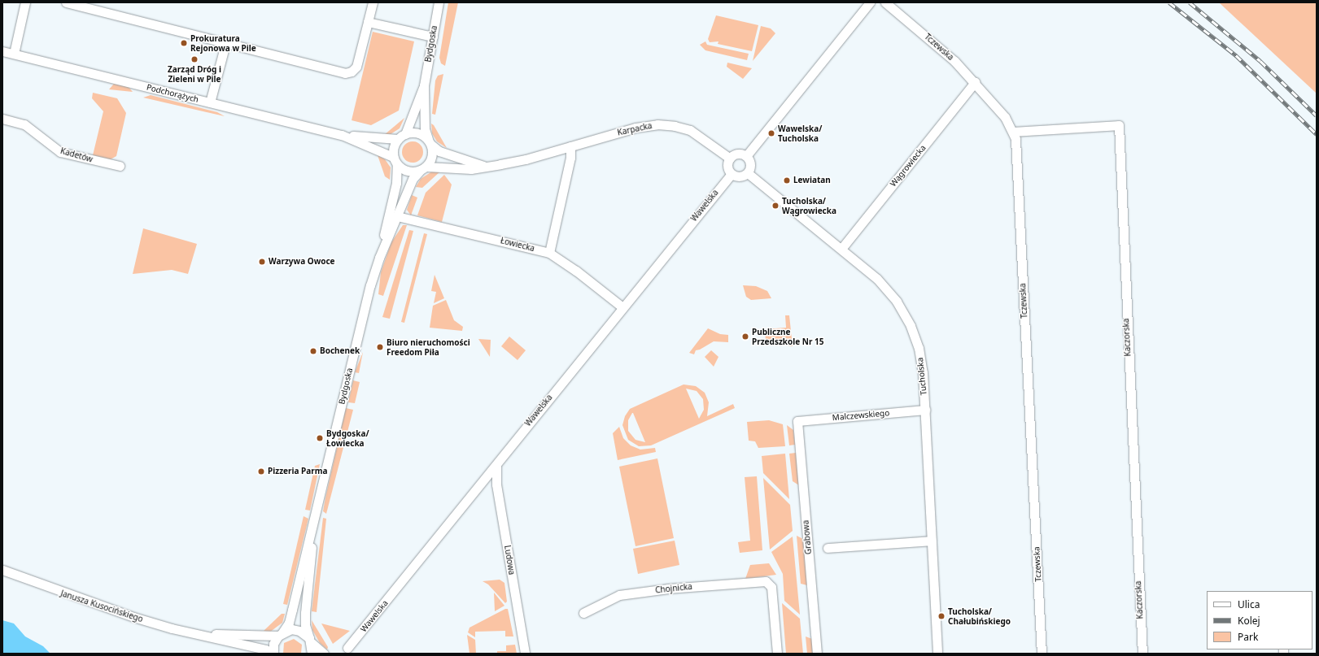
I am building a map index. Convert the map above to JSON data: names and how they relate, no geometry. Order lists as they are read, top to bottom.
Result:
{
  "streets": {
    "street": [
      "Bydgoska",
      "Tczewska",
      "Podchorążych",
      "Karpacka",
      "Kadetów",
      "Wągrowiecka",
      "Wawelska",
      "Łowiecka",
      "Kaczorska",
      "Tucholska",
      "Malczewskiego",
      "Grabowa",
      "Ludowa",
      "Chojnicka",
      "Janusza Kusocińskiego"
    ]
  },
  "crossings": [
    ["Bydgoska", "Podchorążych"],
    ["Bydgoska", "Karpacka"],
    ["Bydgoska", "Łowiecka"],
    ["Bydgoska", "Janusza Kusocińskiego"],
    ["Tczewska", "Wągrowiecka"],
    ["Tczewska", "Kaczorska"],
    ["Podchorążych", "Karpacka"],
    ["Karpacka", "Wawelska"],
    ["Karpacka", "Tucholska"],
    ["Wągrowiecka", "Tucholska"],
    ["Wawelska", "Łowiecka"],
    ["Wawelska", "Tucholska"],
    ["Wawelska", "Ludowa"],
    ["Tucholska", "Malczewskiego"],
    ["Malczewskiego", "Grabowa"]
  ],
  "places": [
    "Prokuratura Rejonowa w Pile",
    "Zarząd Dróg i Zieleni w Pile",
    "Wawelska/ Tucholska",
    "Lewiatan",
    "Tucholska/ Wągrowiecka",
    "Warzywa Owoce",
    "Publiczne Przedszkole Nr 15",
    "Biuro nieruchomości Freedom Piła",
    "Bochenek",
    "Bydgoska/ Łowiecka",
    "Pizzeria Parma",
    "Tucholska/ Chałubińskiego"
  ],
  "legend": ["Ulica", "Kolej", "Park"]
}
